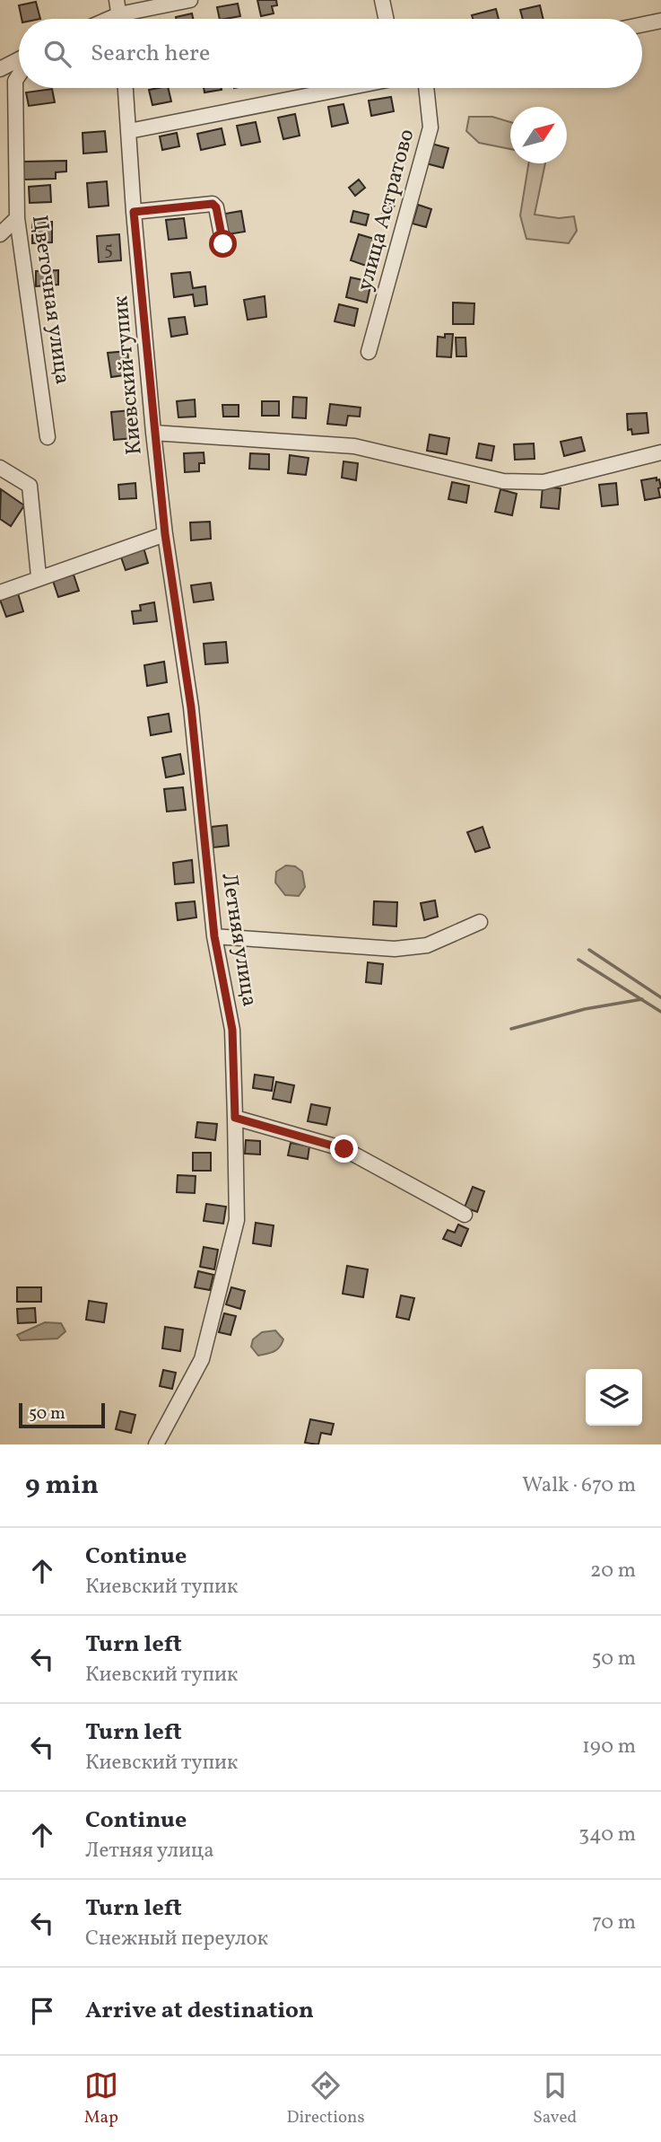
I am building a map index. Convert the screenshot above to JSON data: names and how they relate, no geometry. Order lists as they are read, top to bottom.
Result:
{
  "streets": {
    "street": [
      "улица Астратово",
      "Цветочная улица",
      "Киевский тупик",
      "Летняя улица"
    ]
  },
  "crossings": [
    ["Киевский тупик", "Летняя улица"]
  ],
  "house_numbers": ["5"],
  "scale_bar": "50 m",
  "north": "top right",
  "page": {
    "search": "Search here",
    "scale": "50 m",
    "heading": ["9 min", "Walk · 670 m"],
    "list": [
      ["Continue", "Киевский тупик", "20 m"],
      ["Turn left", "Киевский тупик", "50 m"],
      ["Turn left", "Киевский тупик", "190 m"],
      ["Continue", "Летняя улица", "340 m"],
      ["Turn left", "Снежный переулок", "70 m"],
      "Arrive at destination"
    ],
    "nav": ["Map", "Directions", "Saved"]
  }
}
